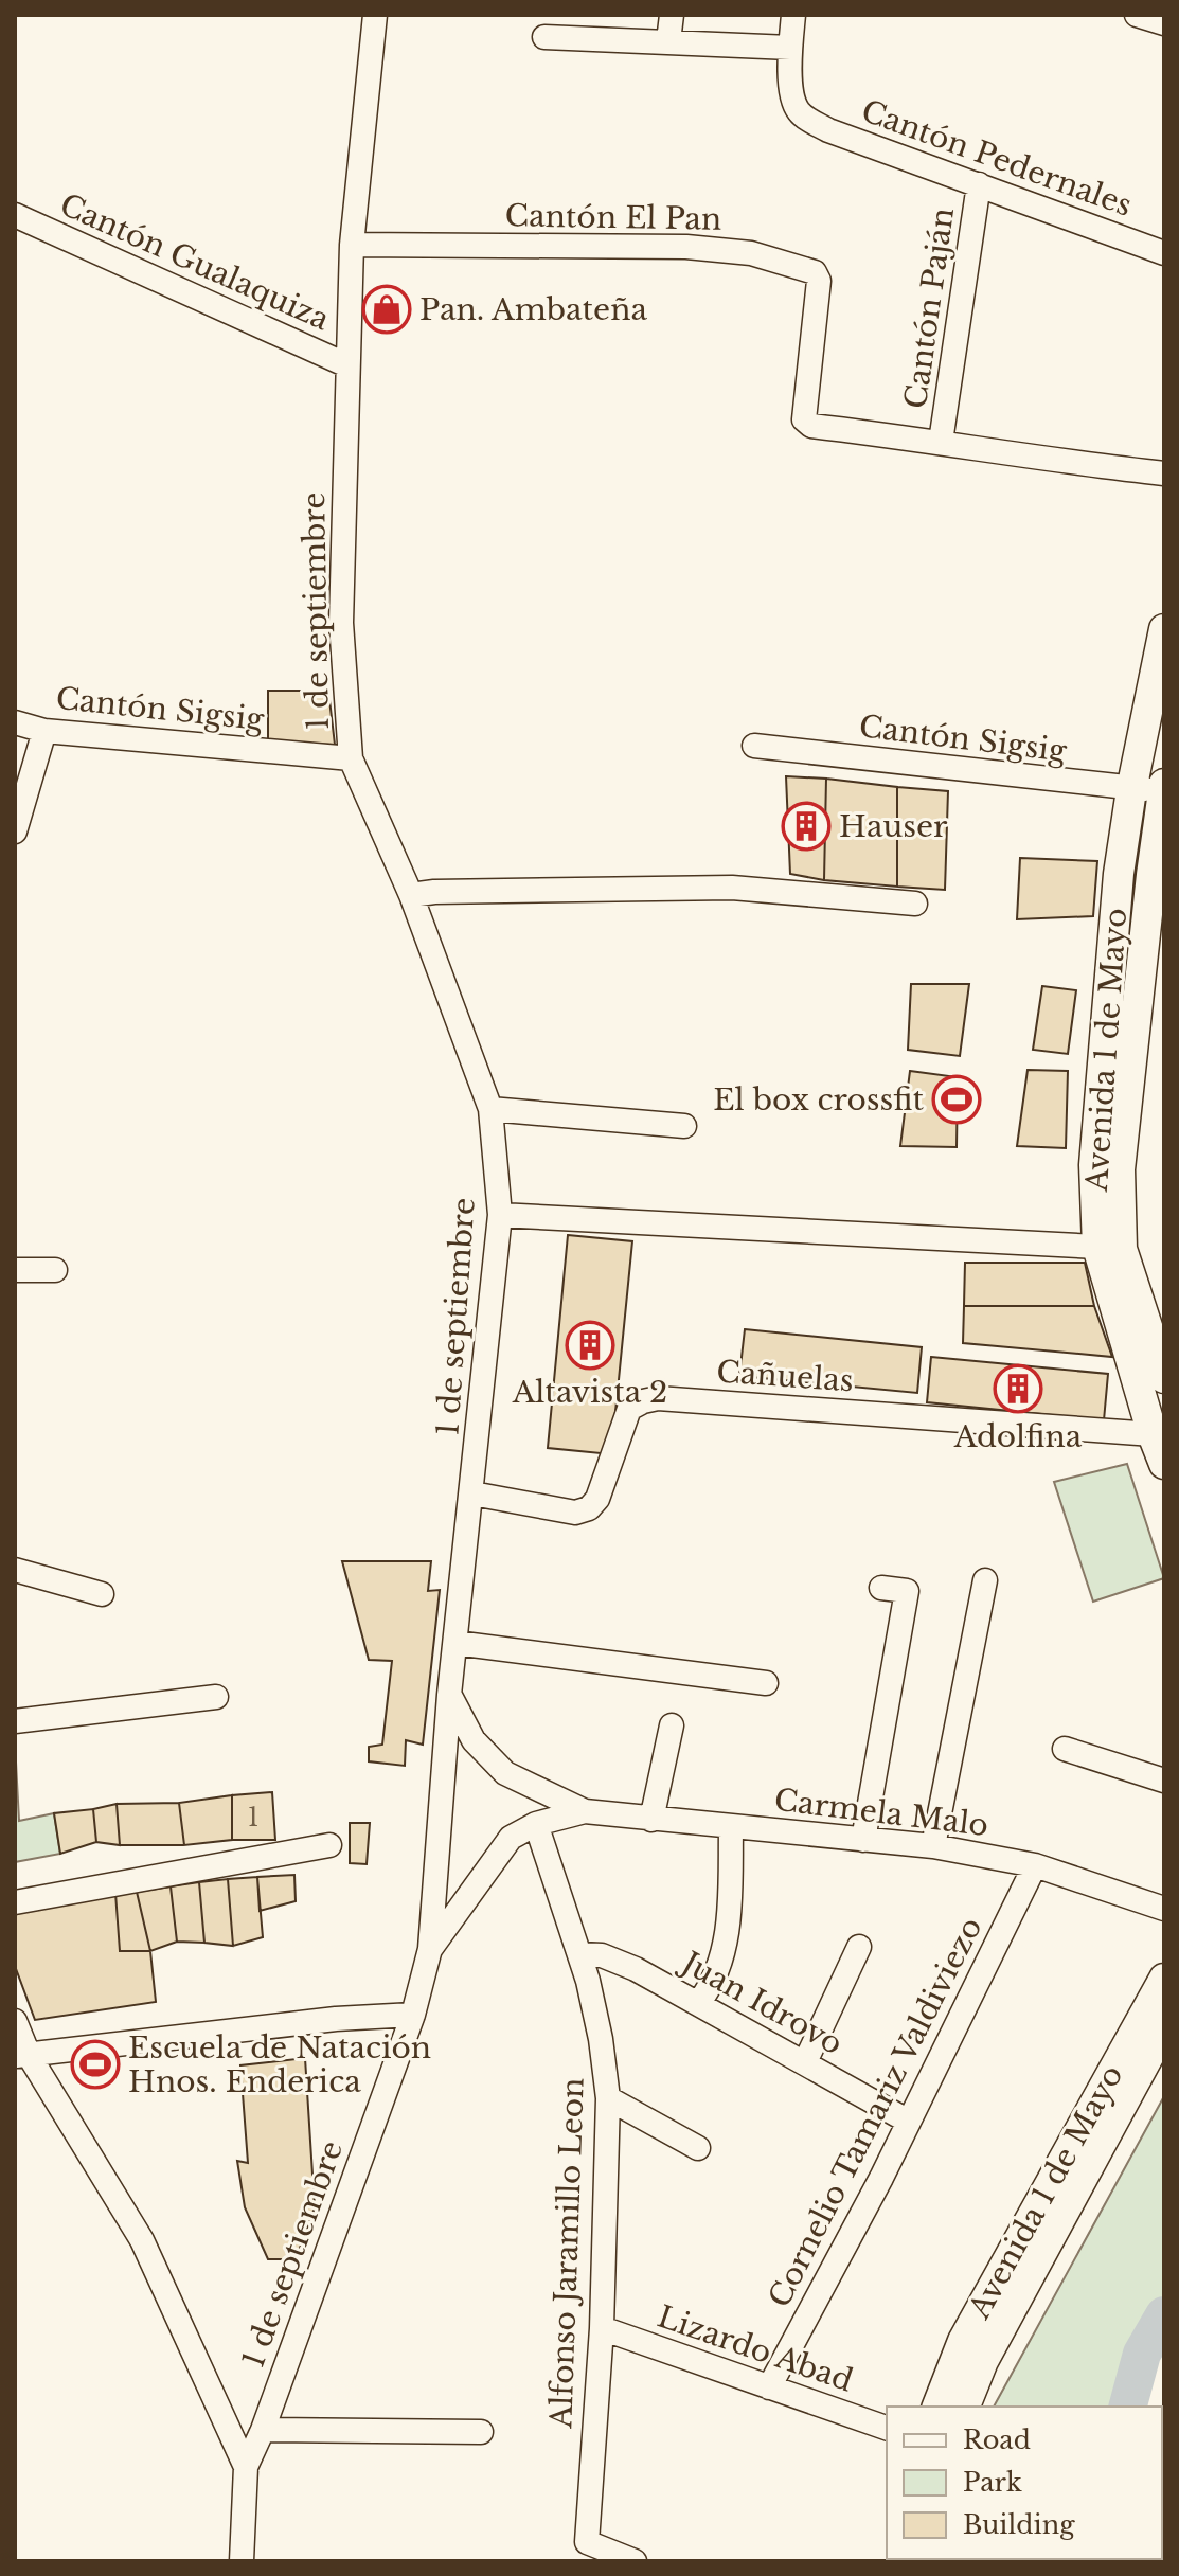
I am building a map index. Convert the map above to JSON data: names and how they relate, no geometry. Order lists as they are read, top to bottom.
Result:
{
  "streets": {
    "main road": ["Avenida 1 de Mayo"],
    "street": [
      "Cantón Pedernales",
      "Cantón El Pan",
      "Cantón Gualaquiza",
      "Cantón Paján",
      "1 de septiembre",
      "Cantón Sigsig",
      "Cañuelas",
      "Carmela Malo",
      "Juan Idrovo",
      "Cornelio Tamariz Valdiviezo",
      "Alfonso Jaramillo Leon",
      "Lizardo Abad"
    ]
  },
  "crossings": [
    ["Cantón Pedernales", "Cantón Paján"],
    ["Cantón El Pan", "Cantón Paján"],
    ["Cantón El Pan", "1 de septiembre"],
    ["Cantón Gualaquiza", "1 de septiembre"],
    ["1 de septiembre", "Cantón Sigsig"],
    ["1 de septiembre", "Cañuelas"],
    ["1 de septiembre", "Carmela Malo"],
    ["Cantón Sigsig", "Avenida 1 de Mayo"],
    ["Avenida 1 de Mayo", "Cañuelas"],
    ["Carmela Malo", "Cornelio Tamariz Valdiviezo"],
    ["Carmela Malo", "Alfonso Jaramillo Leon"],
    ["Juan Idrovo", "Cornelio Tamariz Valdiviezo"],
    ["Juan Idrovo", "Alfonso Jaramillo Leon"],
    ["Cornelio Tamariz Valdiviezo", "Lizardo Abad"],
    ["Alfonso Jaramillo Leon", "Lizardo Abad"]
  ],
  "places": {
    "shop": ["Pan. Ambateña"],
    "building": ["Hauser", "Altavista 2", "Adolfina"],
    "sports": ["El box crossfit", "Escuela de Natación Hnos. Enderica"]
  },
  "house_numbers": ["1"],
  "legend": ["Road", "Park", "Building"]
}
